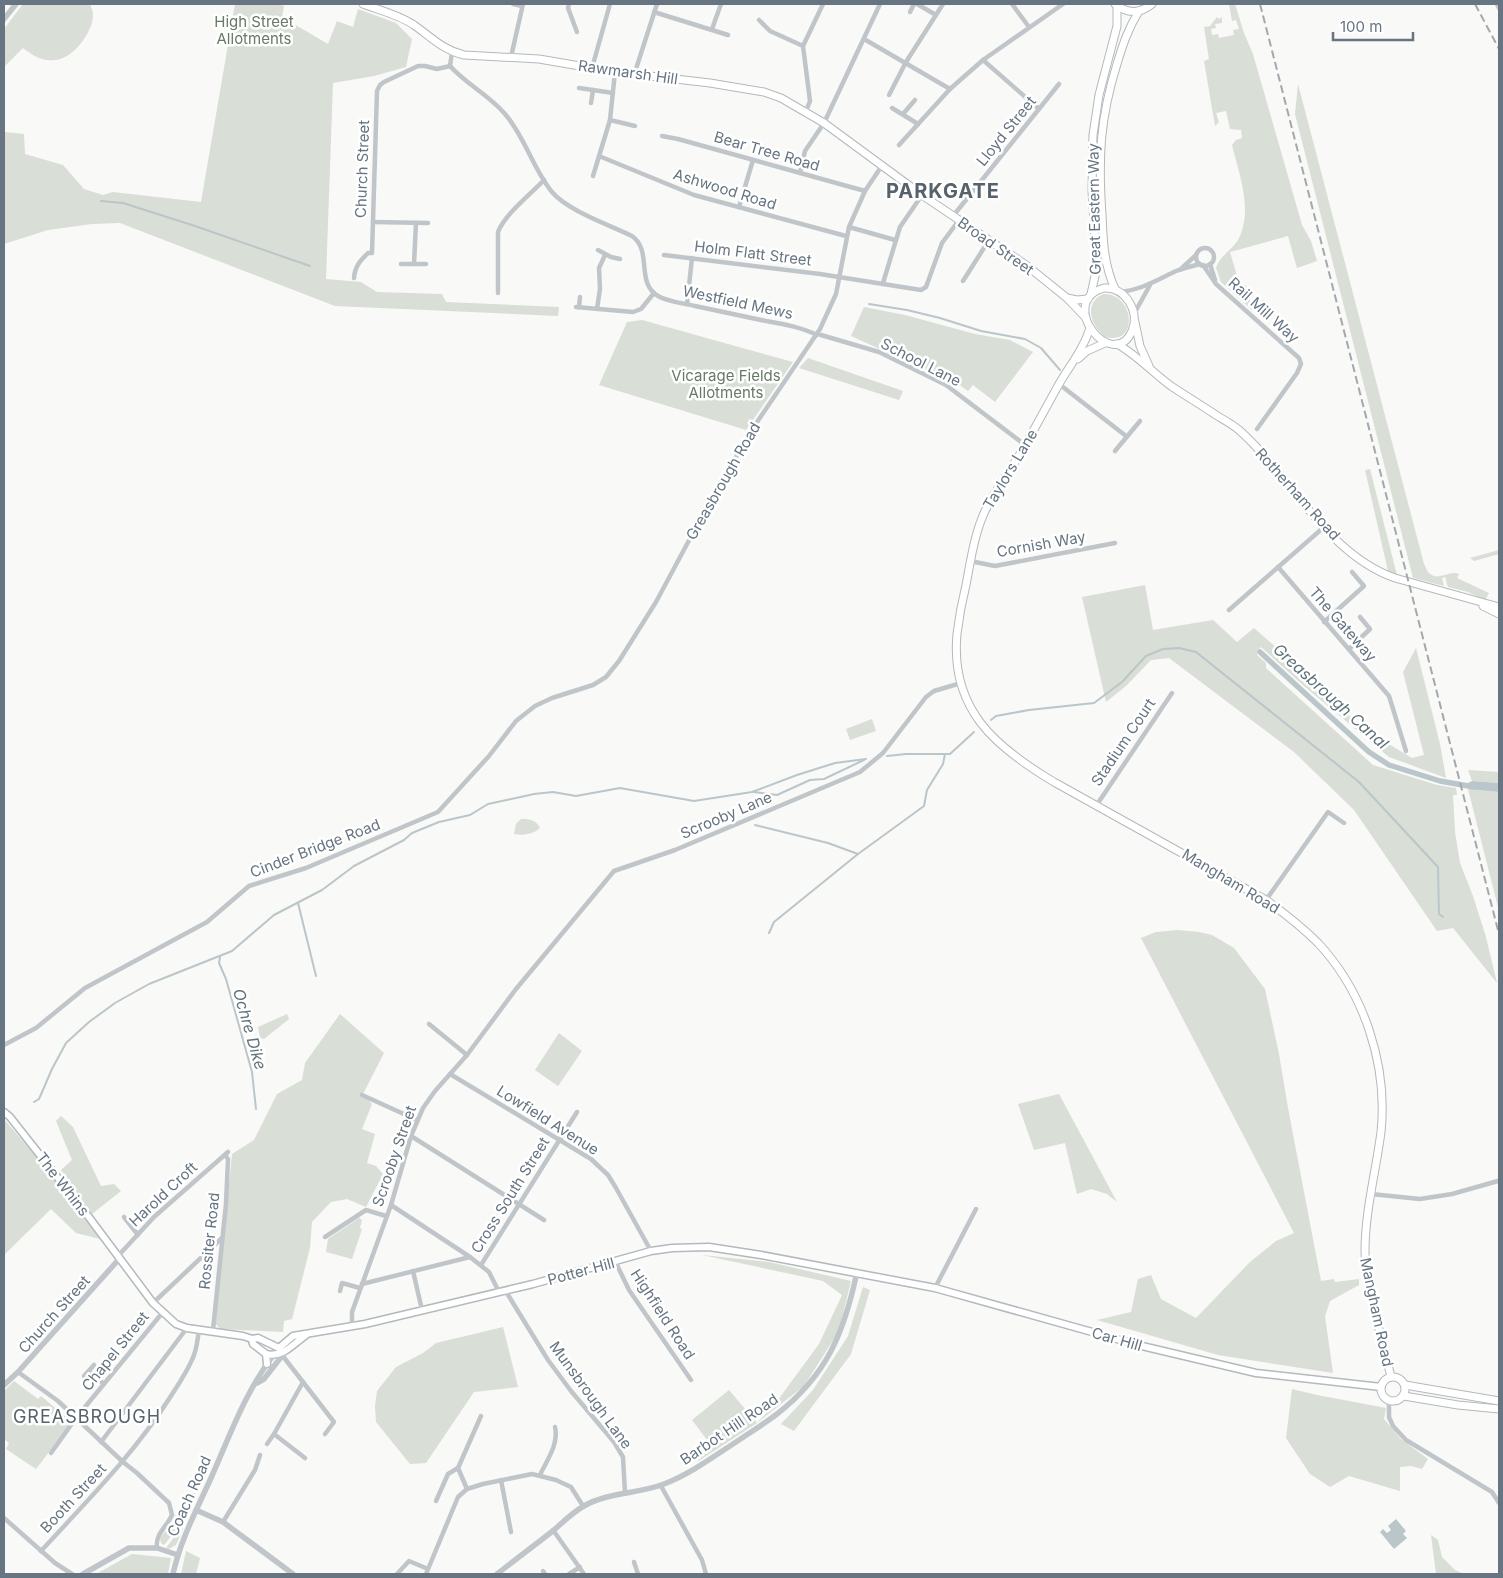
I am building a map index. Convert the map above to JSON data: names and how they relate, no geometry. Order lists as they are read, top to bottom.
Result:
{
  "streets": {
    "main road": [
      "Rawmarsh Hill",
      "Great Eastern Way",
      "Broad Street",
      "Taylors Lane",
      "Rotherham Road",
      "Mangham Road",
      "The Whins",
      "Potter Hill",
      "Car Hill"
    ],
    "street": [
      "Lloyd Street",
      "Bear Tree Road",
      "Church Street",
      "Ashwood Road",
      "Holm Flatt Street",
      "Westfield Mews",
      "Rail Mill Way",
      "School Lane",
      "Greasbrough Road",
      "Cornish Way",
      "The Gateway",
      "Stadium Court",
      "Scrooby Lane",
      "Cinder Bridge Road",
      "Lowfield Avenue",
      "Scrooby Street",
      "Harold Croft",
      "Cross South Street",
      "Rossiter Road",
      "Highfield Road",
      "Chapel Street",
      "Munsbrough Lane",
      "Barbot Hill Road",
      "Coach Road",
      "Booth Street"
    ]
  },
  "crossings": [
    ["Rawmarsh Hill", "Broad Street"],
    ["Lloyd Street", "Broad Street"],
    ["Lloyd Street", "Holm Flatt Street"],
    ["Bear Tree Road", "Greasbrough Road"],
    ["Church Street", "The Whins"],
    ["Church Street", "Harold Croft"],
    ["Ashwood Road", "Greasbrough Road"],
    ["Great Eastern Way", "Broad Street"],
    ["Great Eastern Way", "Taylors Lane"],
    ["Great Eastern Way", "Rotherham Road"],
    ["Broad Street", "Taylors Lane"],
    ["Broad Street", "Greasbrough Road"],
    ["Broad Street", "Rotherham Road"],
    ["Holm Flatt Street", "Greasbrough Road"],
    ["Westfield Mews", "School Lane"],
    ["Westfield Mews", "Greasbrough Road"],
    ["School Lane", "Taylors Lane"],
    ["School Lane", "Greasbrough Road"],
    ["Taylors Lane", "Rotherham Road"],
    ["Taylors Lane", "Cornish Way"],
    ["Taylors Lane", "Mangham Road"],
    ["Greasbrough Road", "Cinder Bridge Road"],
    ["Stadium Court", "Mangham Road"],
    ["Scrooby Lane", "Mangham Road"],
    ["Scrooby Lane", "Scrooby Street"],
    ["Mangham Road", "Car Hill"],
    ["Lowfield Avenue", "Scrooby Street"],
    ["Lowfield Avenue", "Cross South Street"],
    ["Lowfield Avenue", "Potter Hill"],
    ["Scrooby Street", "Potter Hill"],
    ["Scrooby Street", "Munsbrough Lane"],
    ["The Whins", "Harold Croft"],
    ["The Whins", "Chapel Street"],
    ["Harold Croft", "Rossiter Road"],
    ["Cross South Street", "Munsbrough Lane"],
    ["Potter Hill", "Highfield Road"],
    ["Potter Hill", "Car Hill"],
    ["Potter Hill", "Munsbrough Lane"],
    ["Potter Hill", "Barbot Hill Road"],
    ["Potter Hill", "Coach Road"],
    ["Car Hill", "Barbot Hill Road"],
    ["Munsbrough Lane", "Barbot Hill Road"]
  ],
  "districts": ["PARKGATE", "GREASBROUGH"],
  "water": ["Greasbrough Canal", "Ochre Dike"],
  "parks": ["High Street Allotments", "Vicarage Fields Allotments"],
  "scale_bar": "100 m"
}
